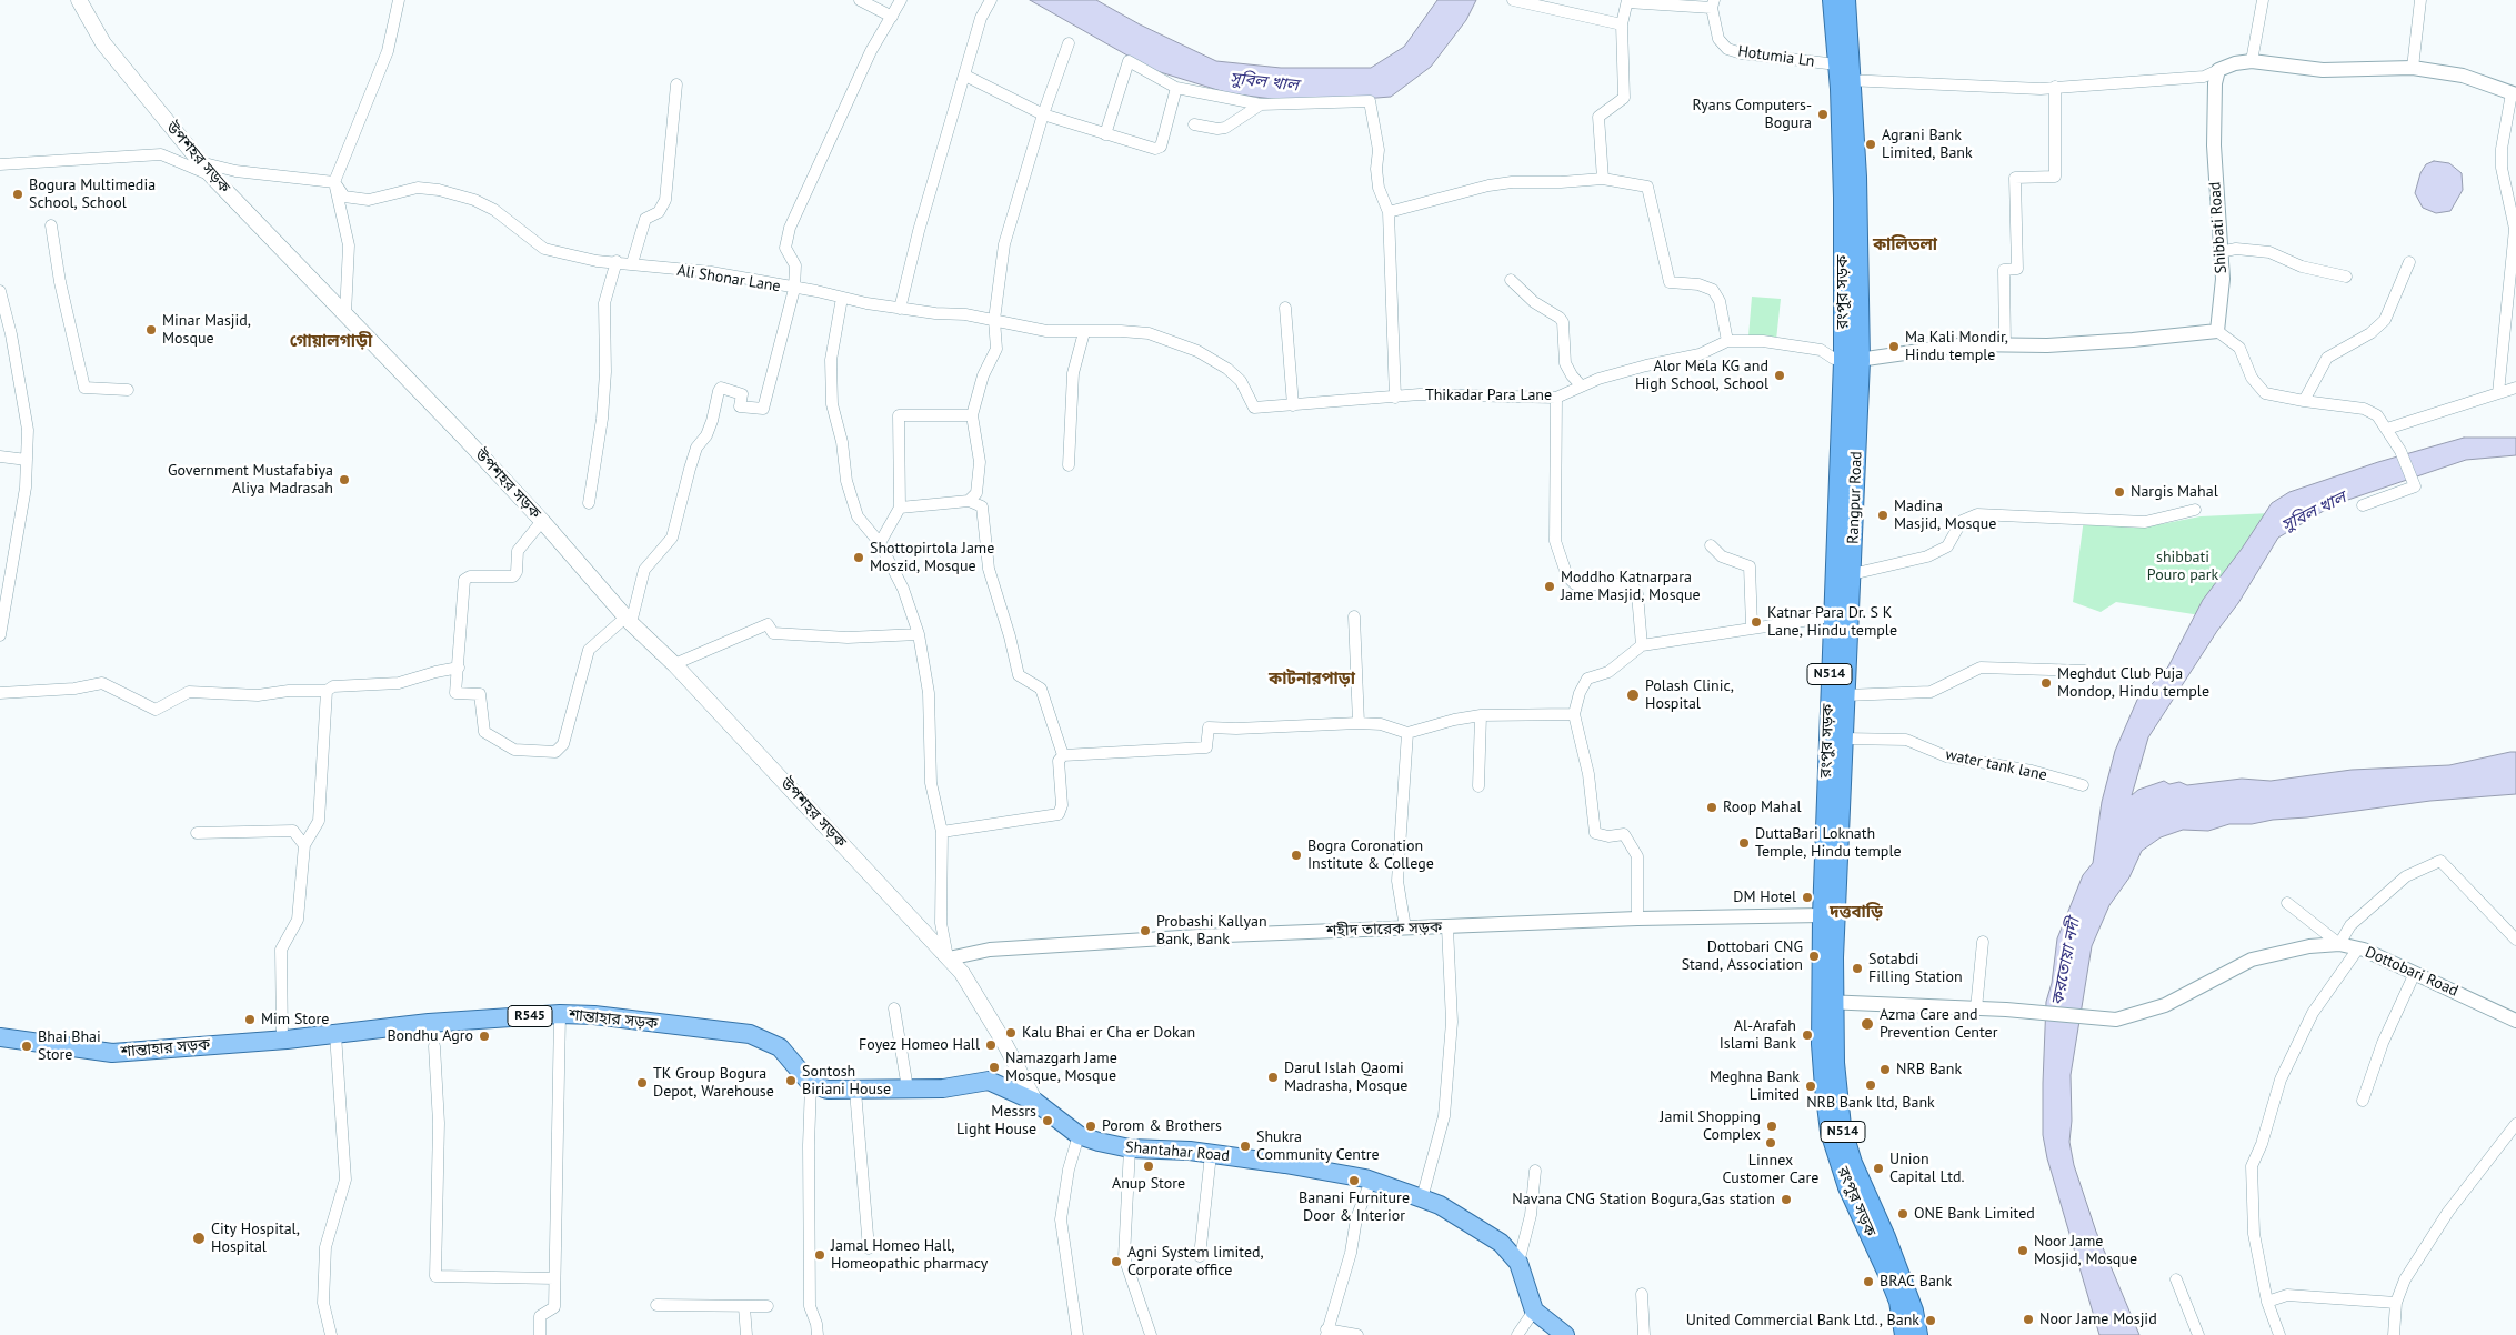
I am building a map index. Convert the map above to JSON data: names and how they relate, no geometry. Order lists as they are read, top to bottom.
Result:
{
  "streets": {
    "highway": ["রংপুর সড়ক", "Rangpur Road", "N514"],
    "main road": [
      "উপশহর সড়ক",
      "R545",
      "শান্তাহার সড়ক",
      "Shantahar Road"
    ],
    "street": [
      "Hotumia Ln",
      "Shibbati Road",
      "Ali Shonar Lane",
      "Thikadar Para Lane",
      "water tank lane",
      "শহীদ তারেক সড়ক",
      "Dottobari Road"
    ]
  },
  "crossings": [
    ["Hotumia Ln", "Shibbati Road"],
    ["Hotumia Ln", "রংপুর সড়ক"],
    ["উপশহর সড়ক", "শহীদ তারেক সড়ক"],
    ["উপশহর সড়ক", "Shantahar Road"],
    ["Ali Shonar Lane", "Thikadar Para Lane"],
    ["রংপুর সড়ক", "Thikadar Para Lane"],
    ["রংপুর সড়ক", "Rangpur Road"],
    ["রংপুর সড়ক", "শহীদ তারেক সড়ক"],
    ["Thikadar Para Lane", "Rangpur Road"],
    ["Rangpur Road", "water tank lane"],
    ["Rangpur Road", "শহীদ তারেক সড়ক"]
  ],
  "districts": [
    "কালিতলা",
    "গোয়ালগাড়ী",
    "কাটনারপাড়া",
    "দত্তবাড়ি"
  ],
  "water": ["সুবিল খাল", "করতোয়া নদী"],
  "parks": ["shibbati Pouro park"],
  "places": [
    "Ryans Computers- Bogura",
    "Agrani Bank Limited, Bank",
    "Bogura Multimedia School, School",
    "Minar Masjid, Mosque",
    "Ma Kali Mondir, Hindu temple",
    "Alor Mela KG and High School, School",
    "Government Mustafabiya Aliya Madrasah",
    "Nargis Mahal",
    "Madina Masjid, Mosque",
    "Shottopirtola Jame Moszid, Mosque",
    "Moddho Katnarpara Jame Masjid, Mosque",
    "Katnar Para Dr. S K Lane, Hindu temple",
    "Meghdut Club Puja Mondop, Hindu temple",
    "Polash Clinic, Hospital",
    "Roop Mahal",
    "DuttaBari Loknath Temple, Hindu temple",
    "Bogra Coronation Institute & College",
    "DM Hotel",
    "Probashi Kallyan Bank, Bank",
    "Dottobari CNG Stand, Association",
    "Sotabdi Filling Station",
    "Mim Store",
    "Azma Care and Prevention Center",
    "Kalu Bhai er Cha er Dokan",
    "Al-Arafah Islami Bank",
    "Bondhu Agro",
    "Foyez Homeo Hall",
    "Bhai Bhai Store",
    "Namazgarh Jame Mosque, Mosque",
    "NRB Bank",
    "Darul Islah Qaomi Madrasha, Mosque",
    "Sontosh Biriani House",
    "TK Group Bogura Depot, Warehouse",
    "NRB Bank ltd, Bank",
    "Meghna Bank Limited",
    "Messrs Light House",
    "Porom & Brothers",
    "Jamil Shopping Complex",
    "Linnex Customer Care",
    "Shukra Community Centre",
    "Anup Store",
    "Union Capital Ltd.",
    "Banani Furniture Door & Interior",
    "Navana CNG Station Bogura,Gas station",
    "ONE Bank Limited",
    "City Hospital, Hospital",
    "Noor Jame Mosjid, Mosque",
    "Jamal Homeo Hall, Homeopathic pharmacy",
    "Agni System limited, Corporate office",
    "BRAC Bank",
    "Noor Jame Mosjid",
    "United Commercial Bank Ltd., Bank"
  ]
}
